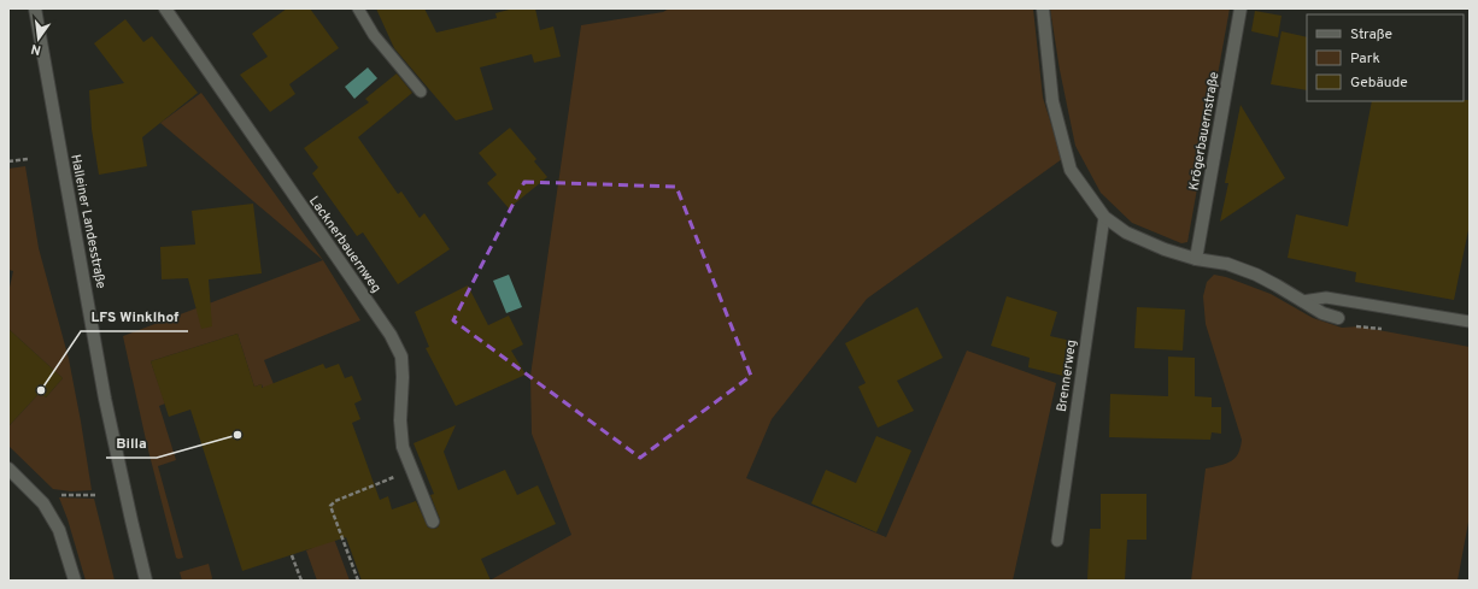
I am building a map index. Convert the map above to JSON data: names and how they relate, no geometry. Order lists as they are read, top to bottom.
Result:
{
  "streets": {
    "street": ["Krögerbauernstraße", "Halleiner Landesstraße", "Lacknerbauernweg"],
    "lane": ["Brennerweg"]
  },
  "places": ["LFS Winklhof", "Billa"],
  "legend": ["Straße", "Park", "Gebäude"],
  "north": "bottom"
}
